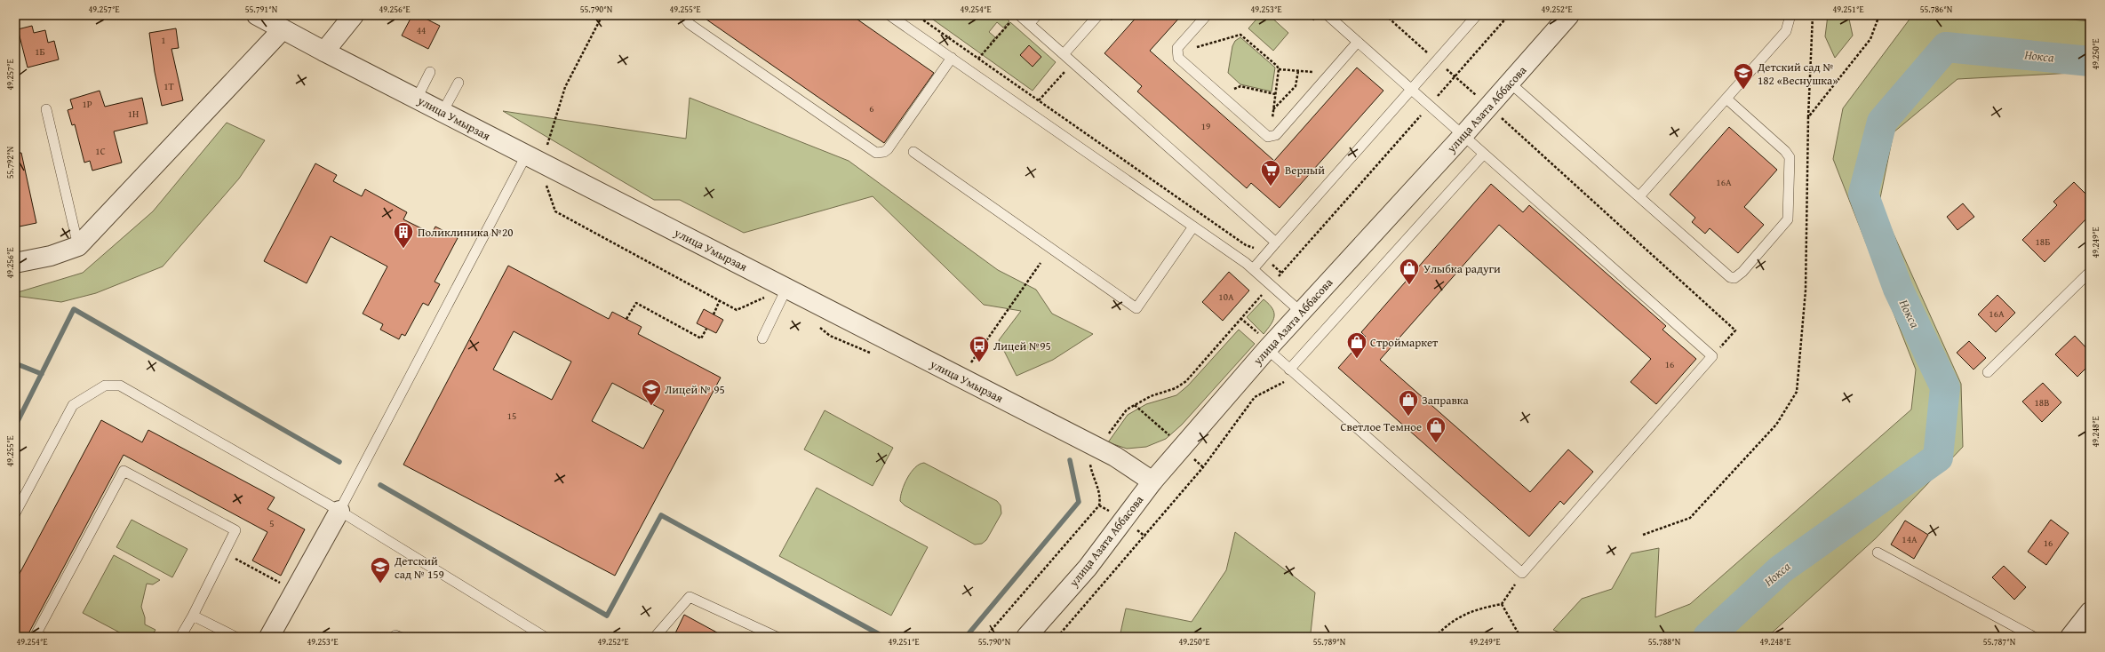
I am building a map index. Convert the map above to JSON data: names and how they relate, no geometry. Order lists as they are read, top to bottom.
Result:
{
  "streets": {
    "street": ["улица Азата Аббасова", "улица Умырзая"]
  },
  "crossings": [
    ["улица Азата Аббасова", "улица Умырзая"]
  ],
  "water": ["Нокса"],
  "places": {
    "school or university": ["Детский сад № 182 «Веснушка»", "Лицей № 95", "Детский сад № 159"],
    "supermarket": ["Верный"],
    "building": ["Поликлиника №20"],
    "shop": [
      "Улыбка радуги",
      "Строймаркет",
      "Заправка",
      "Светлое Темное"
    ],
    "bus stop": ["Лицей №95"]
  },
  "house_numbers": [
    "44",
    "1",
    "1Б",
    "1Т",
    "1Р",
    "6",
    "1Н",
    "19",
    "1С",
    "16А",
    "18Б",
    "10А",
    "16А",
    "16",
    "18В",
    "15",
    "5",
    "14А",
    "16"
  ],
  "coordinates": [
    "49.257°E",
    "55.791°N",
    "49.256°E",
    "55.790°N",
    "49.255°E",
    "49.254°E",
    "49.253°E",
    "49.252°E",
    "49.251°E",
    "55.786°N",
    "49.250°E",
    "55.792°N",
    "49.249°E",
    "49.248°E",
    "55.789°N",
    "55.788°N",
    "55.787°N"
  ]
}
